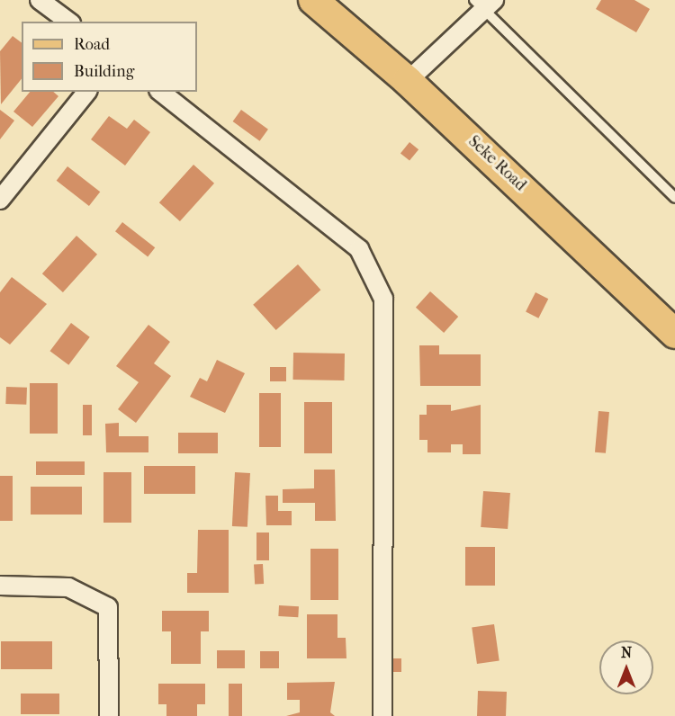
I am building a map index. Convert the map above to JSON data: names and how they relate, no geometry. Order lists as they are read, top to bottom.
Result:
{
  "streets": {
    "main road": ["Seke Road"]
  },
  "legend": ["Road", "Building"],
  "north": "top"
}
